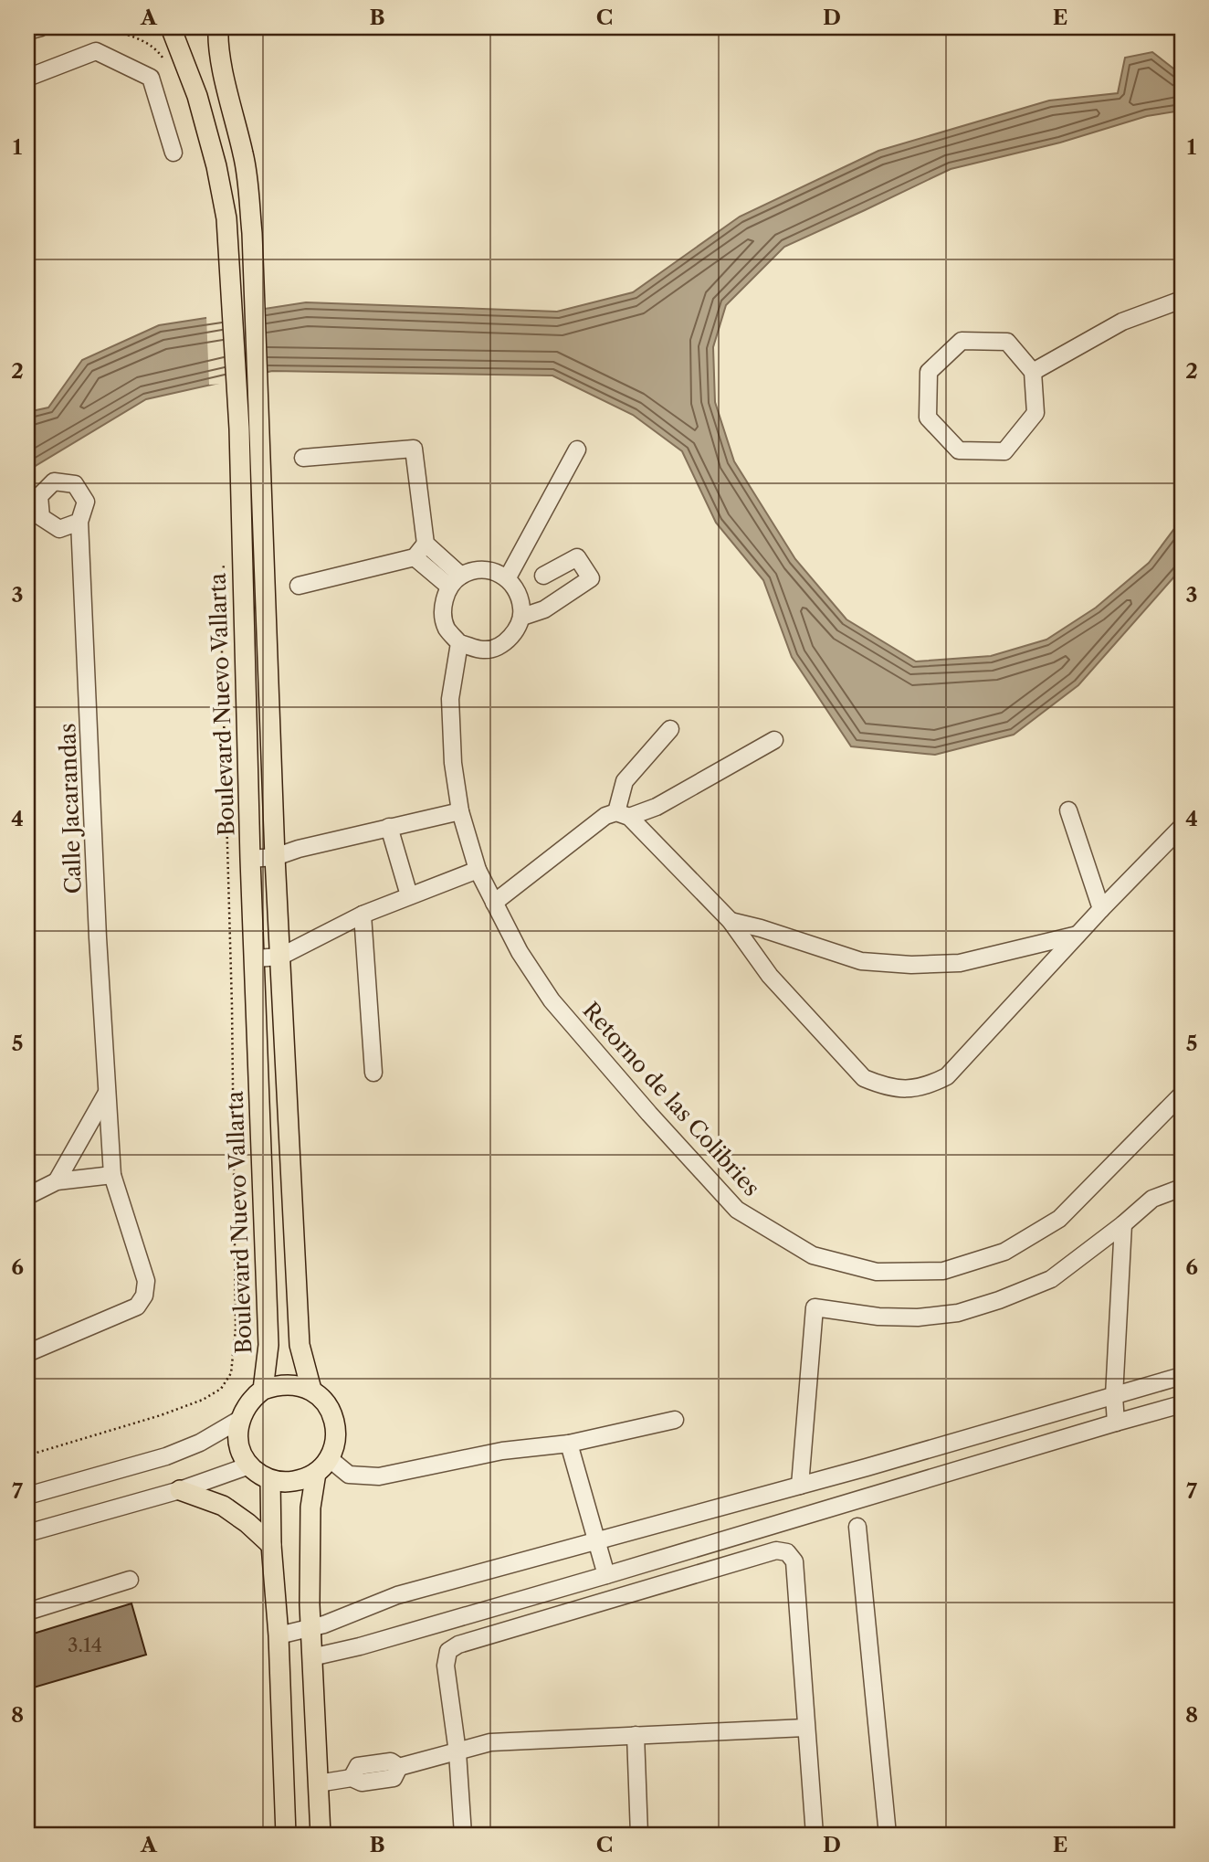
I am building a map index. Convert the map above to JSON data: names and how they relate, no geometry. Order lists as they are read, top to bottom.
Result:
{
  "streets": {
    "main road": ["Boulevard Nuevo Vallarta"],
    "street": ["Calle Jacarandas", "Retorno de las Colibries"]
  },
  "house_numbers": ["3.14"],
  "grid": {
    "columns": [
      "A",
      "B",
      "C",
      "D",
      "E"
    ],
    "rows": [
      "1",
      "2",
      "3",
      "4",
      "5",
      "6",
      "7",
      "8"
    ]
  }
}
